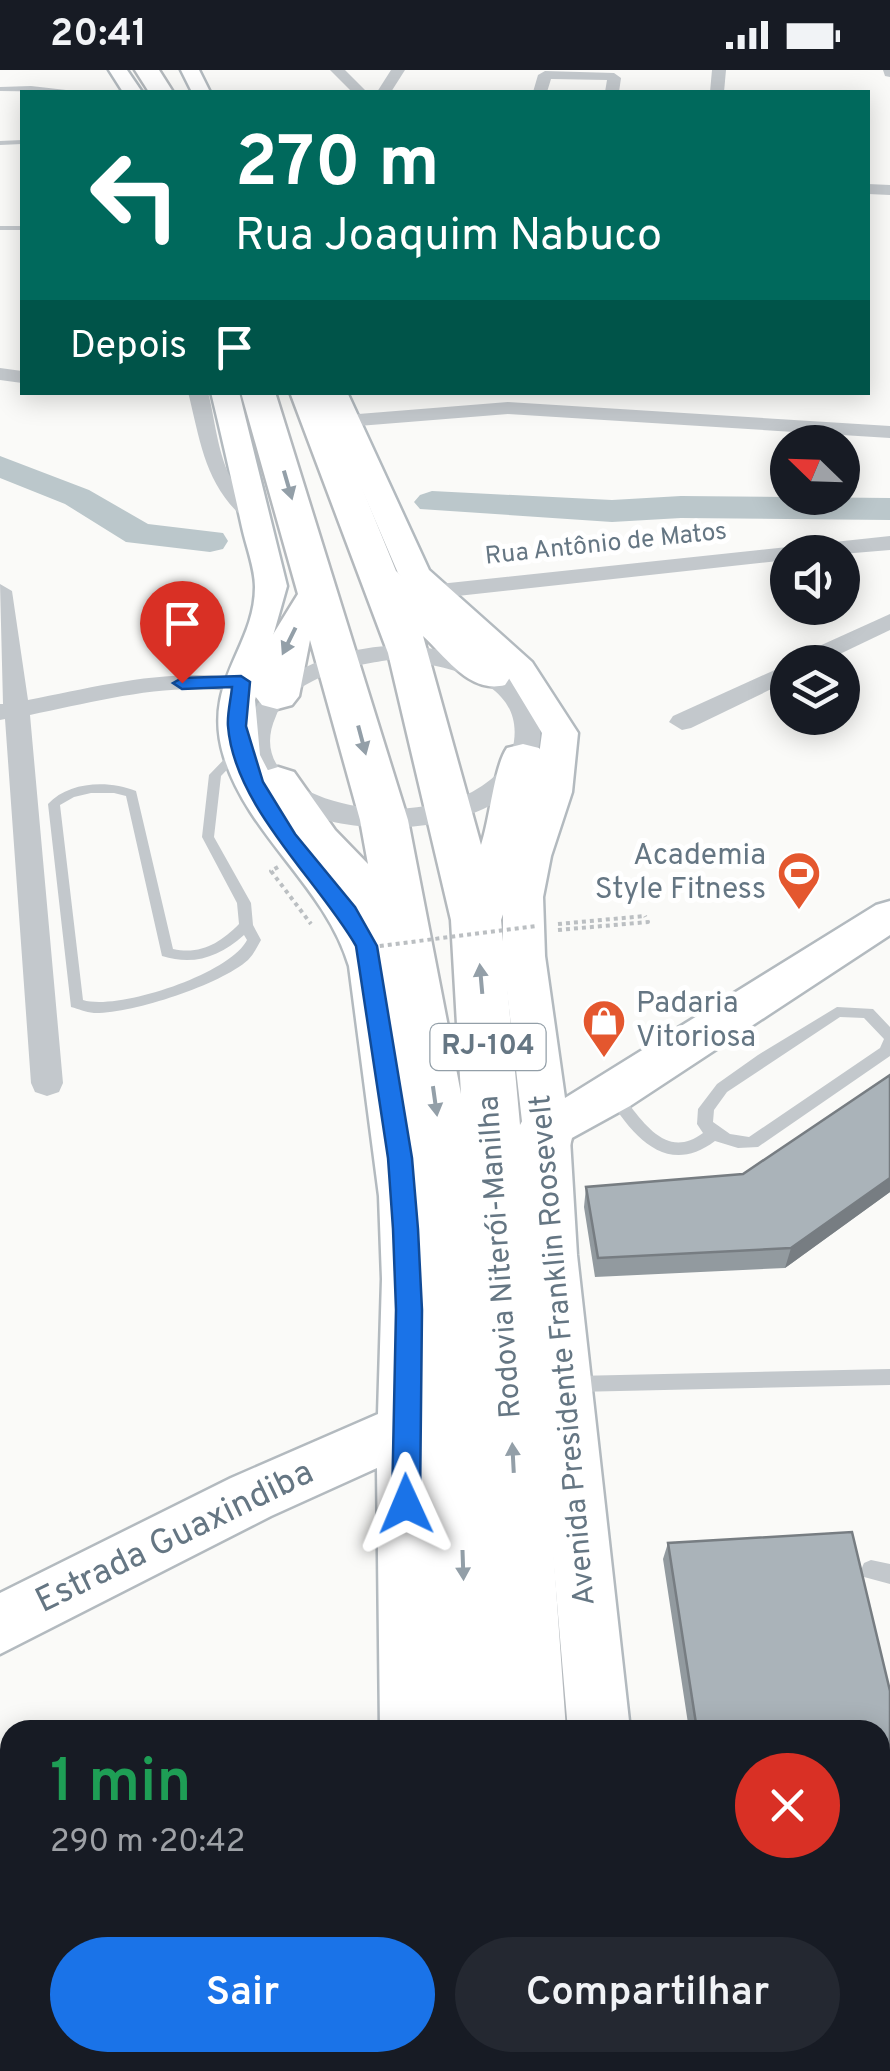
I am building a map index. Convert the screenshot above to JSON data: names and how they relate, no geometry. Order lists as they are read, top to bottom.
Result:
{
  "streets": {
    "highway": ["RJ-104", "Rodovia Niterói-Manilha"],
    "street": ["Rua Antônio de Matos", "Avenida Presidente Franklin Roosevelt", "Estrada Guaxindiba"]
  },
  "crossings": [
    ["Rodovia Niterói-Manilha", "Avenida Presidente Franklin Roosevelt"],
    ["Rodovia Niterói-Manilha", "Estrada Guaxindiba"]
  ],
  "places": {
    "sports": ["Academia Style Fitness"],
    "shop": ["Padaria Vitoriosa"]
  },
  "north": "top left",
  "page": {
    "status": "20:41",
    "turn": ["270 m", "Rua Joaquim Nabuco"],
    "then": "Depois",
    "heading": ["1 min", "290 m · 20:42"],
    "buttons": ["Sair", "Compartilhar"]
  }
}
